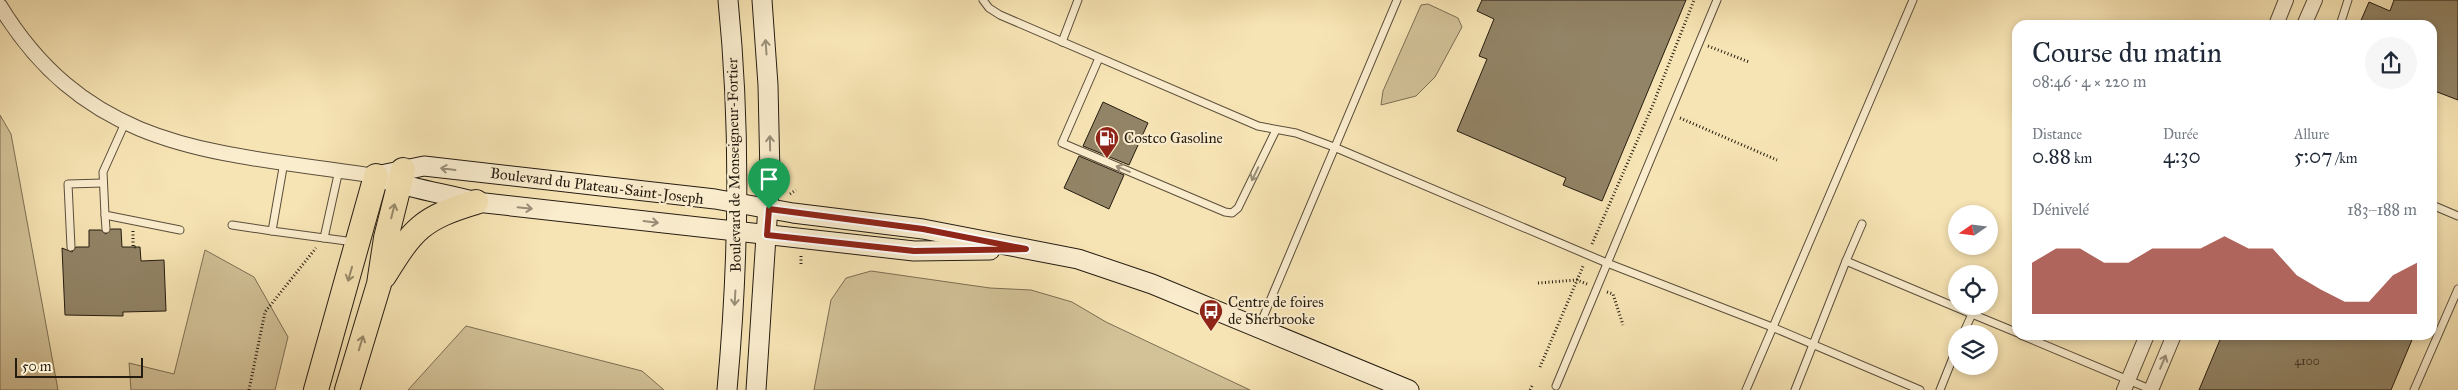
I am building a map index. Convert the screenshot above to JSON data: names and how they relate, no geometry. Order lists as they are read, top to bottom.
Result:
{
  "streets": {
    "street": ["Boulevard de Monseigneur-Fortier", "Boulevard du Plateau-Saint-Joseph"]
  },
  "crossings": [
    ["Boulevard de Monseigneur-Fortier", "Boulevard du Plateau-Saint-Joseph"]
  ],
  "places": {
    "fuel station": ["Costco Gasoline"],
    "bus stop": ["Centre de foires de Sherbrooke"]
  },
  "house_numbers": ["4100"],
  "scale_bar": "50 m",
  "north": "left",
  "page": {
    "heading": ["Course du matin", "08:46 · 4 × 220 m"],
    "stats": [
      ["Distance", "0.88 km"],
      ["Durée", "4:30"],
      ["Allure", "5:07 /km"]
    ],
    "chart": ["Dénivelé", "183–188 m"],
    "scale": "50 m"
  }
}
